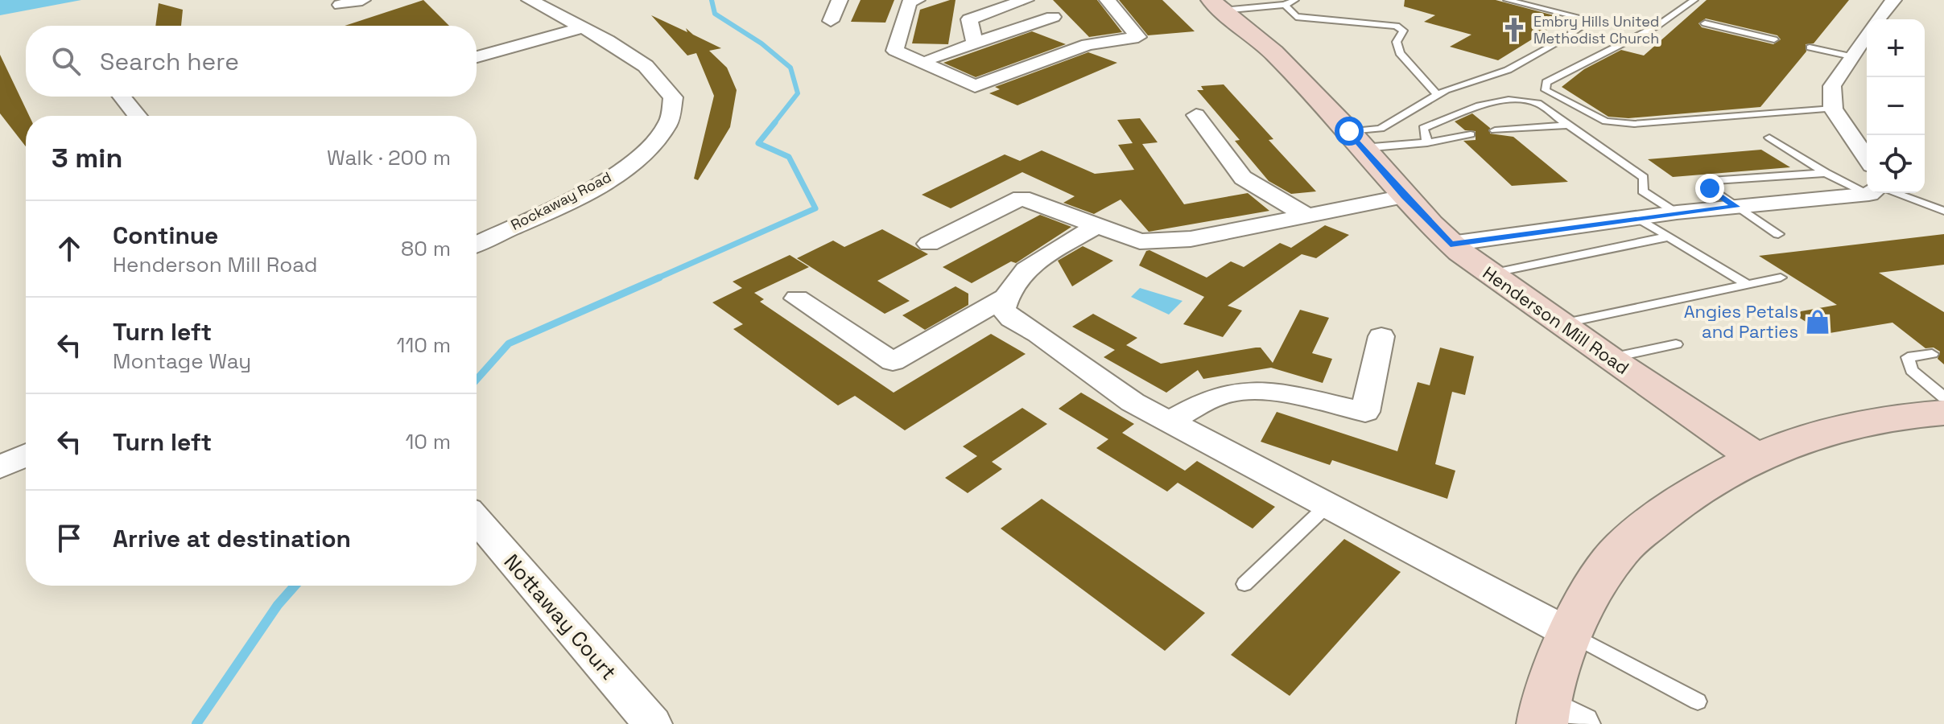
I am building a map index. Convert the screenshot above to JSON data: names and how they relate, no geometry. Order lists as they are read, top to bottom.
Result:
{
  "streets": {
    "street": ["Rockaway Road", "Henderson Mill Road", "Nottaway Court"]
  },
  "places": {
    "church": ["Embry Hills United Methodist Church"],
    "shop": ["Angies Petals and Parties"]
  },
  "page": {
    "map_buttons": ["+", "−"],
    "search": "Search here",
    "heading": ["3 min", "Walk · 200 m"],
    "list": [
      ["Continue", "Henderson Mill Road", "80 m"],
      ["Turn left", "Montage Way", "110 m"],
      ["Turn left", "10 m"],
      "Arrive at destination"
    ]
  }
}
